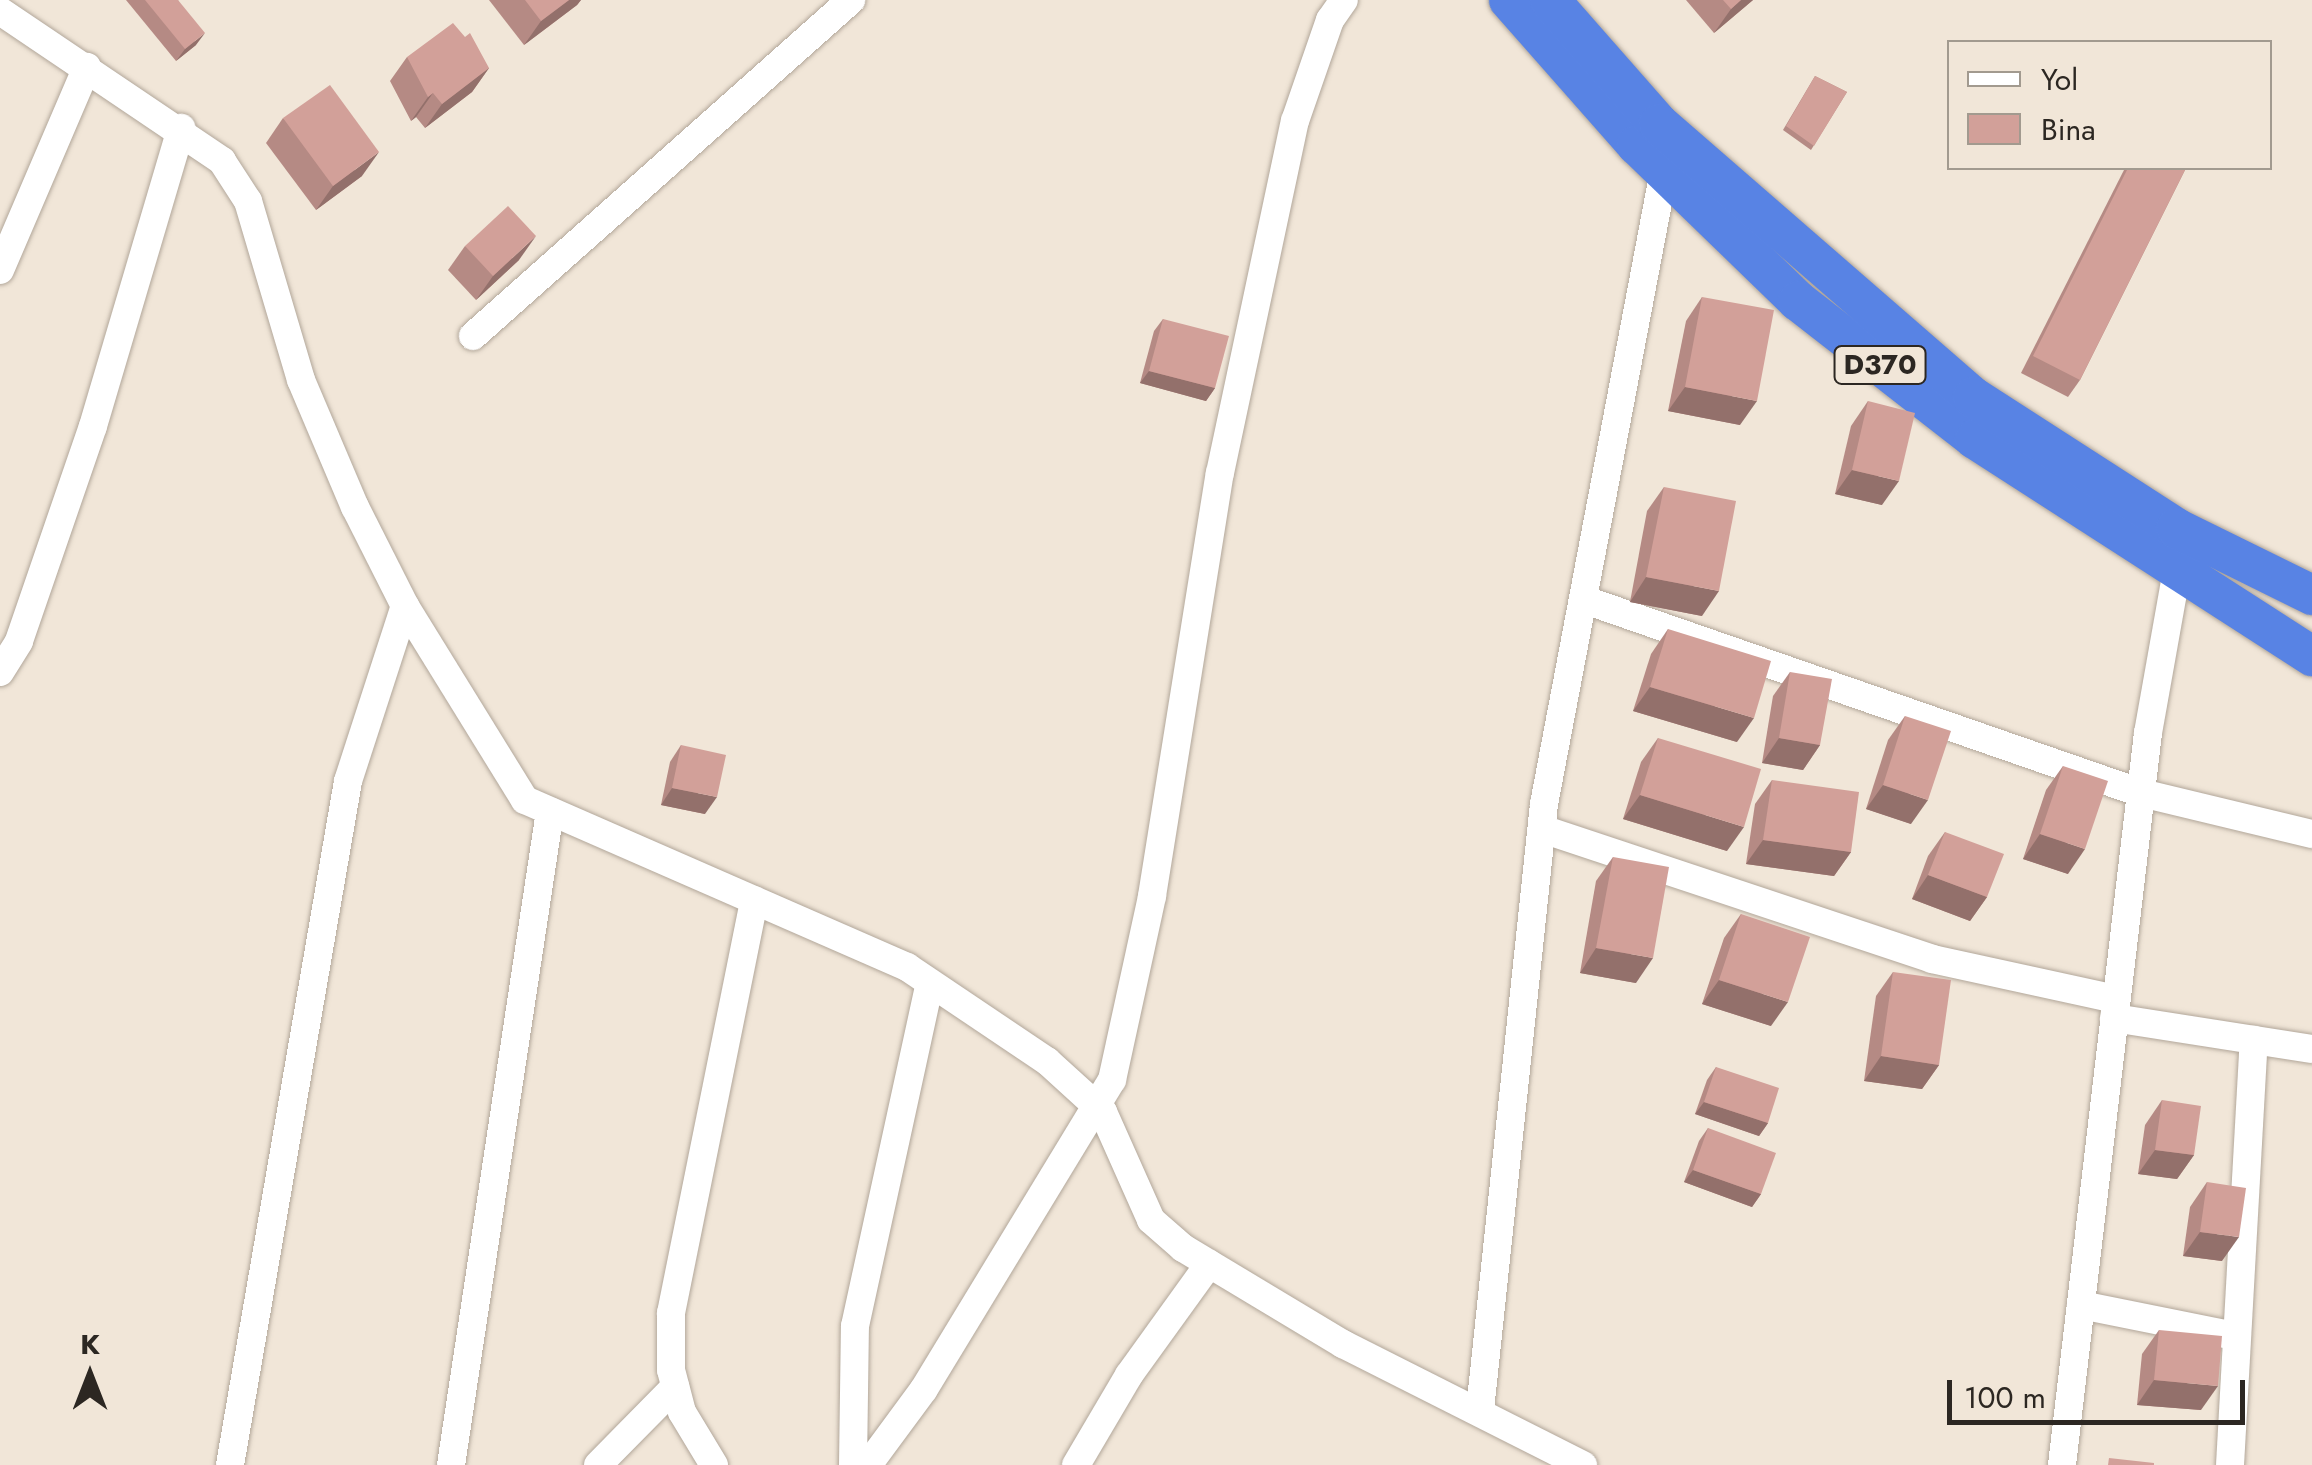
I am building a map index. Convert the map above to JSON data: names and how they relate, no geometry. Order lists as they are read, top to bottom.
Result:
{
  "streets": {
    "highway": ["D370"]
  },
  "legend": ["Yol", "Bina"],
  "scale_bar": "100 m",
  "north": "top"
}
